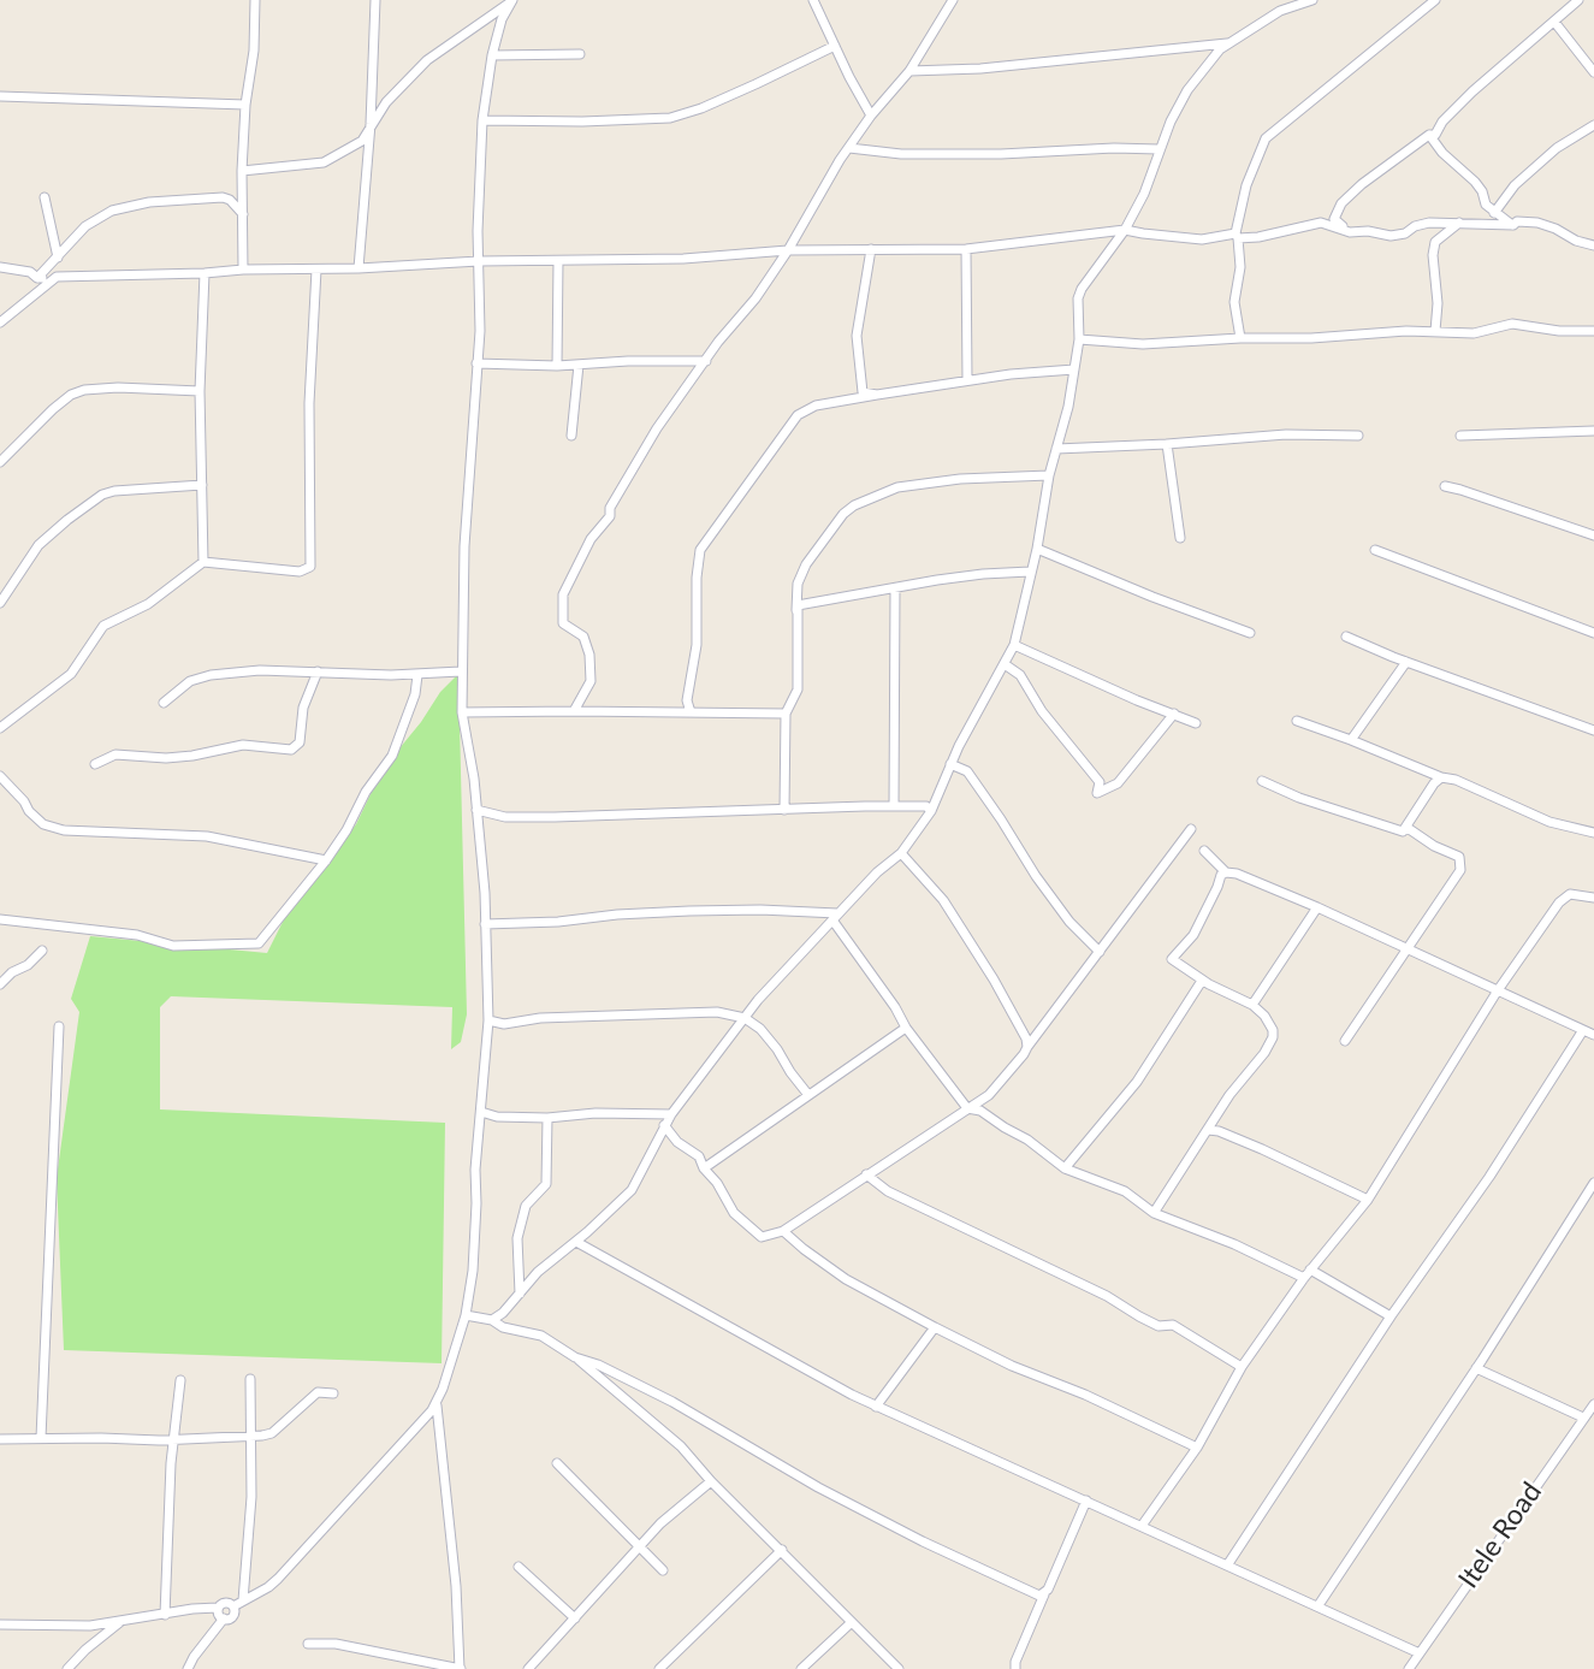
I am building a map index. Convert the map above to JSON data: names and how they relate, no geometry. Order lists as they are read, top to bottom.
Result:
{
  "streets": {
    "street": ["Itele Road"]
  }
}
